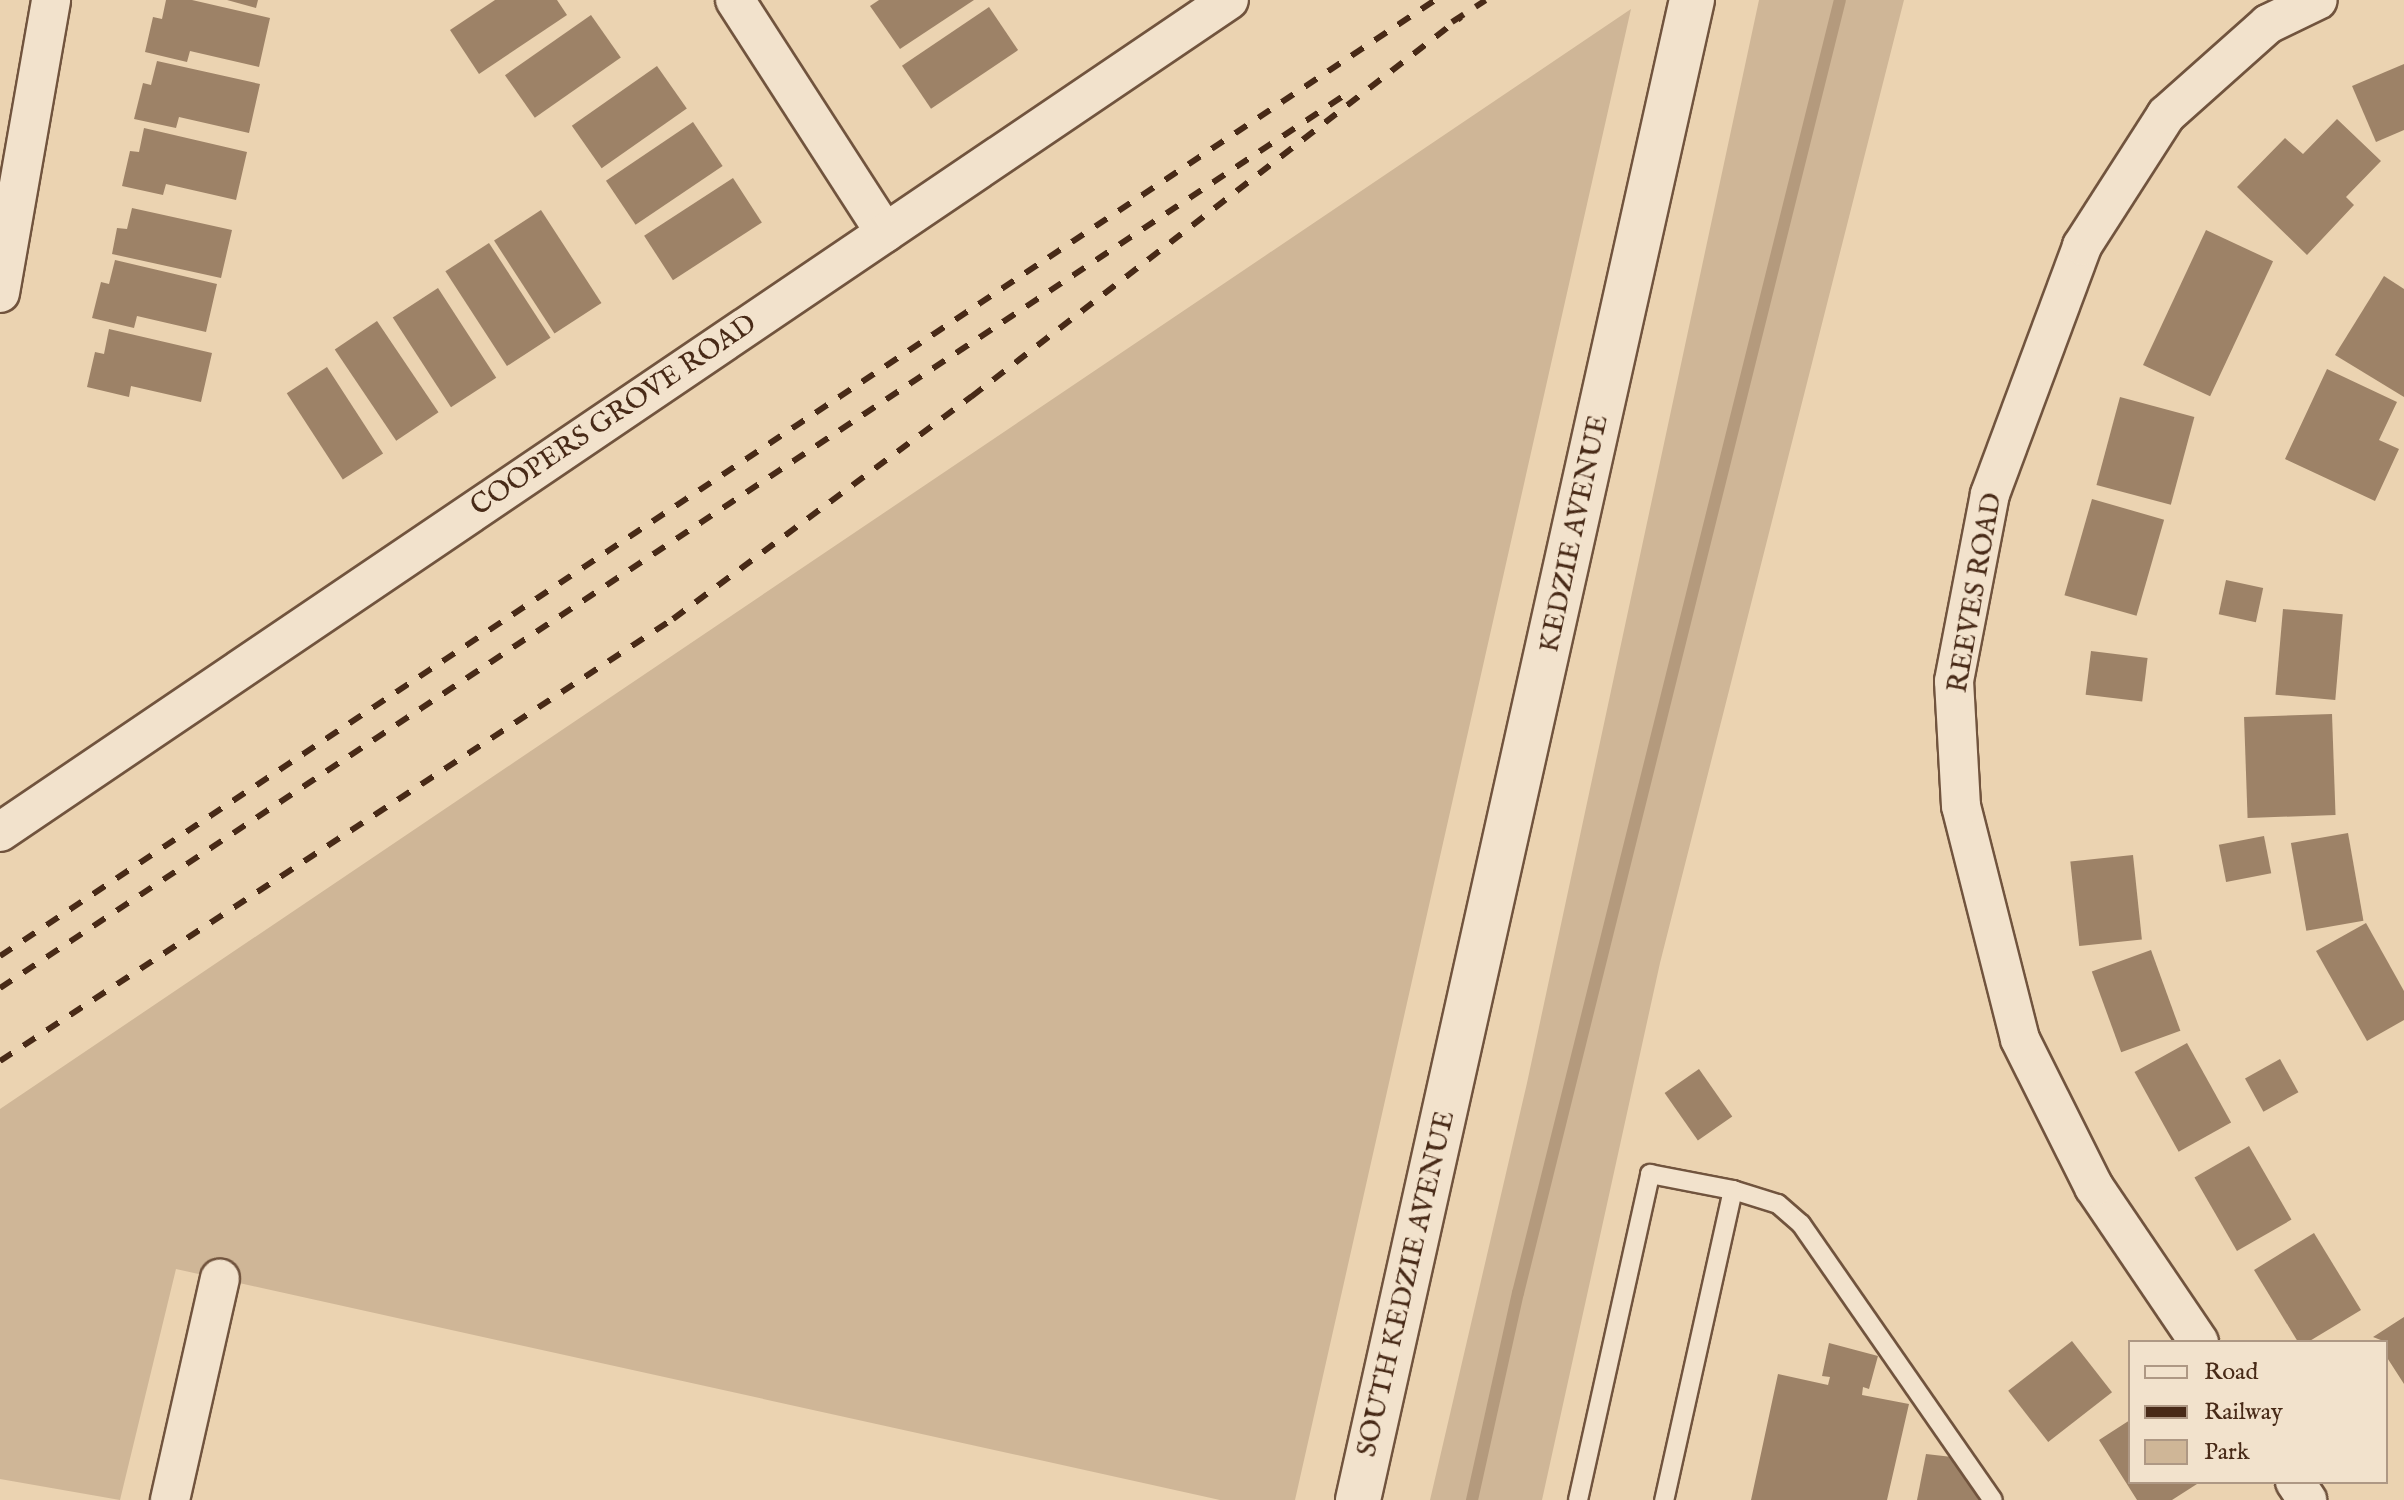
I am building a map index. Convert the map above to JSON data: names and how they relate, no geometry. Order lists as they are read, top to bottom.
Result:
{
  "streets": {
    "main road": ["KEDZIE AVENUE", "SOUTH KEDZIE AVENUE"],
    "street": ["COOPERS GROVE ROAD", "REEVES ROAD"]
  },
  "crossings": [
    ["KEDZIE AVENUE", "SOUTH KEDZIE AVENUE"]
  ],
  "legend": ["Road", "Railway", "Park"]
}
